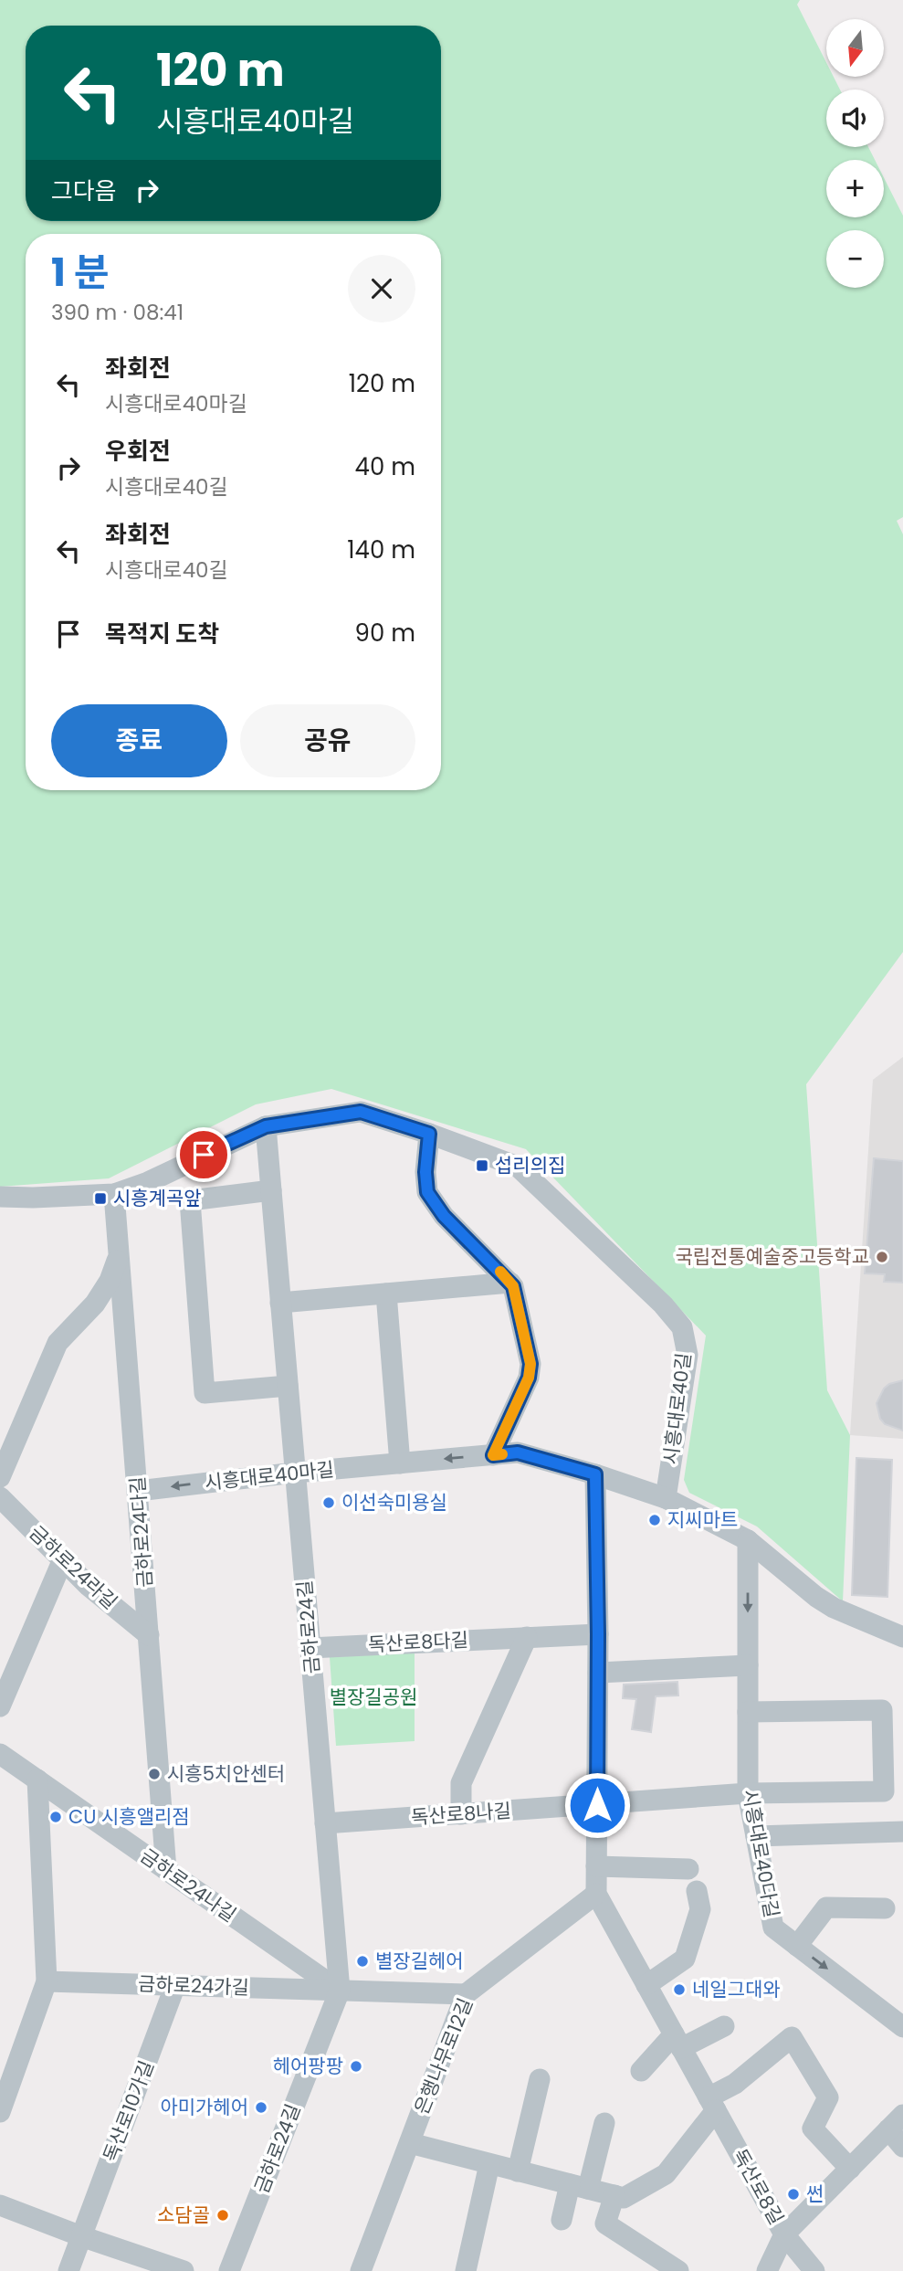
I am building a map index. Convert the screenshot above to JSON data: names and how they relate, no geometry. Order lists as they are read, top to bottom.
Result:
{
  "streets": {
    "street": [
      "시흥대로40길",
      "시흥대로40마길",
      "금하로24다길",
      "금하로24라길",
      "금하로24길",
      "독산로8다길",
      "독산로8나길",
      "시흥대로40다길",
      "금하로24나길",
      "금하로24가길",
      "은행나무로12길",
      "독산로10가길",
      "독산로8길"
    ]
  },
  "crossings": [
    ["시흥대로40길", "시흥대로40마길"],
    ["시흥대로40길", "금하로24다길"],
    ["시흥대로40길", "금하로24길"],
    ["시흥대로40마길", "금하로24다길"],
    ["시흥대로40마길", "금하로24길"],
    ["시흥대로40마길", "독산로8길"],
    ["금하로24다길", "금하로24라길"],
    ["금하로24다길", "금하로24나길"],
    ["금하로24길", "독산로8다길"],
    ["금하로24길", "독산로8나길"],
    ["금하로24길", "금하로24나길"],
    ["금하로24길", "금하로24가길"],
    ["독산로8다길", "독산로8길"],
    ["독산로8나길", "독산로8길"],
    ["금하로24나길", "금하로24가길"],
    ["금하로24가길", "독산로10가길"],
    ["은행나무로12길", "독산로8길"]
  ],
  "one_way": ["시흥대로40다길"],
  "parks": ["별장길공원"],
  "places": {
    "transit": ["섭리의집", "시흥계곡앞"],
    "other": [
      "국립전통예술중고등학교",
      "이선숙미용실",
      "지씨마트",
      "시흥5치안센터",
      "CU 시흥앨리점",
      "별장길헤어",
      "네일그대와",
      "헤어팡팡",
      "아미가헤어",
      "썬",
      "소담골"
    ]
  },
  "north": "bottom",
  "page": {
    "map_buttons": ["+", "−"],
    "turn": ["120 m", "시흥대로40마길"],
    "then": "그다음",
    "heading": ["1 분", "390 m · 08:41"],
    "list": [
      {
        "name": "좌회전",
        "note": "시흥대로40마길",
        "value": "120 m"
      },
      {
        "name": "우회전",
        "note": "시흥대로40길",
        "value": "40 m"
      },
      {
        "name": "좌회전",
        "note": "시흥대로40길",
        "value": "140 m"
      },
      {
        "name": "목적지 도착",
        "value": "90 m"
      }
    ],
    "buttons": ["종료", "공유"]
  }
}
